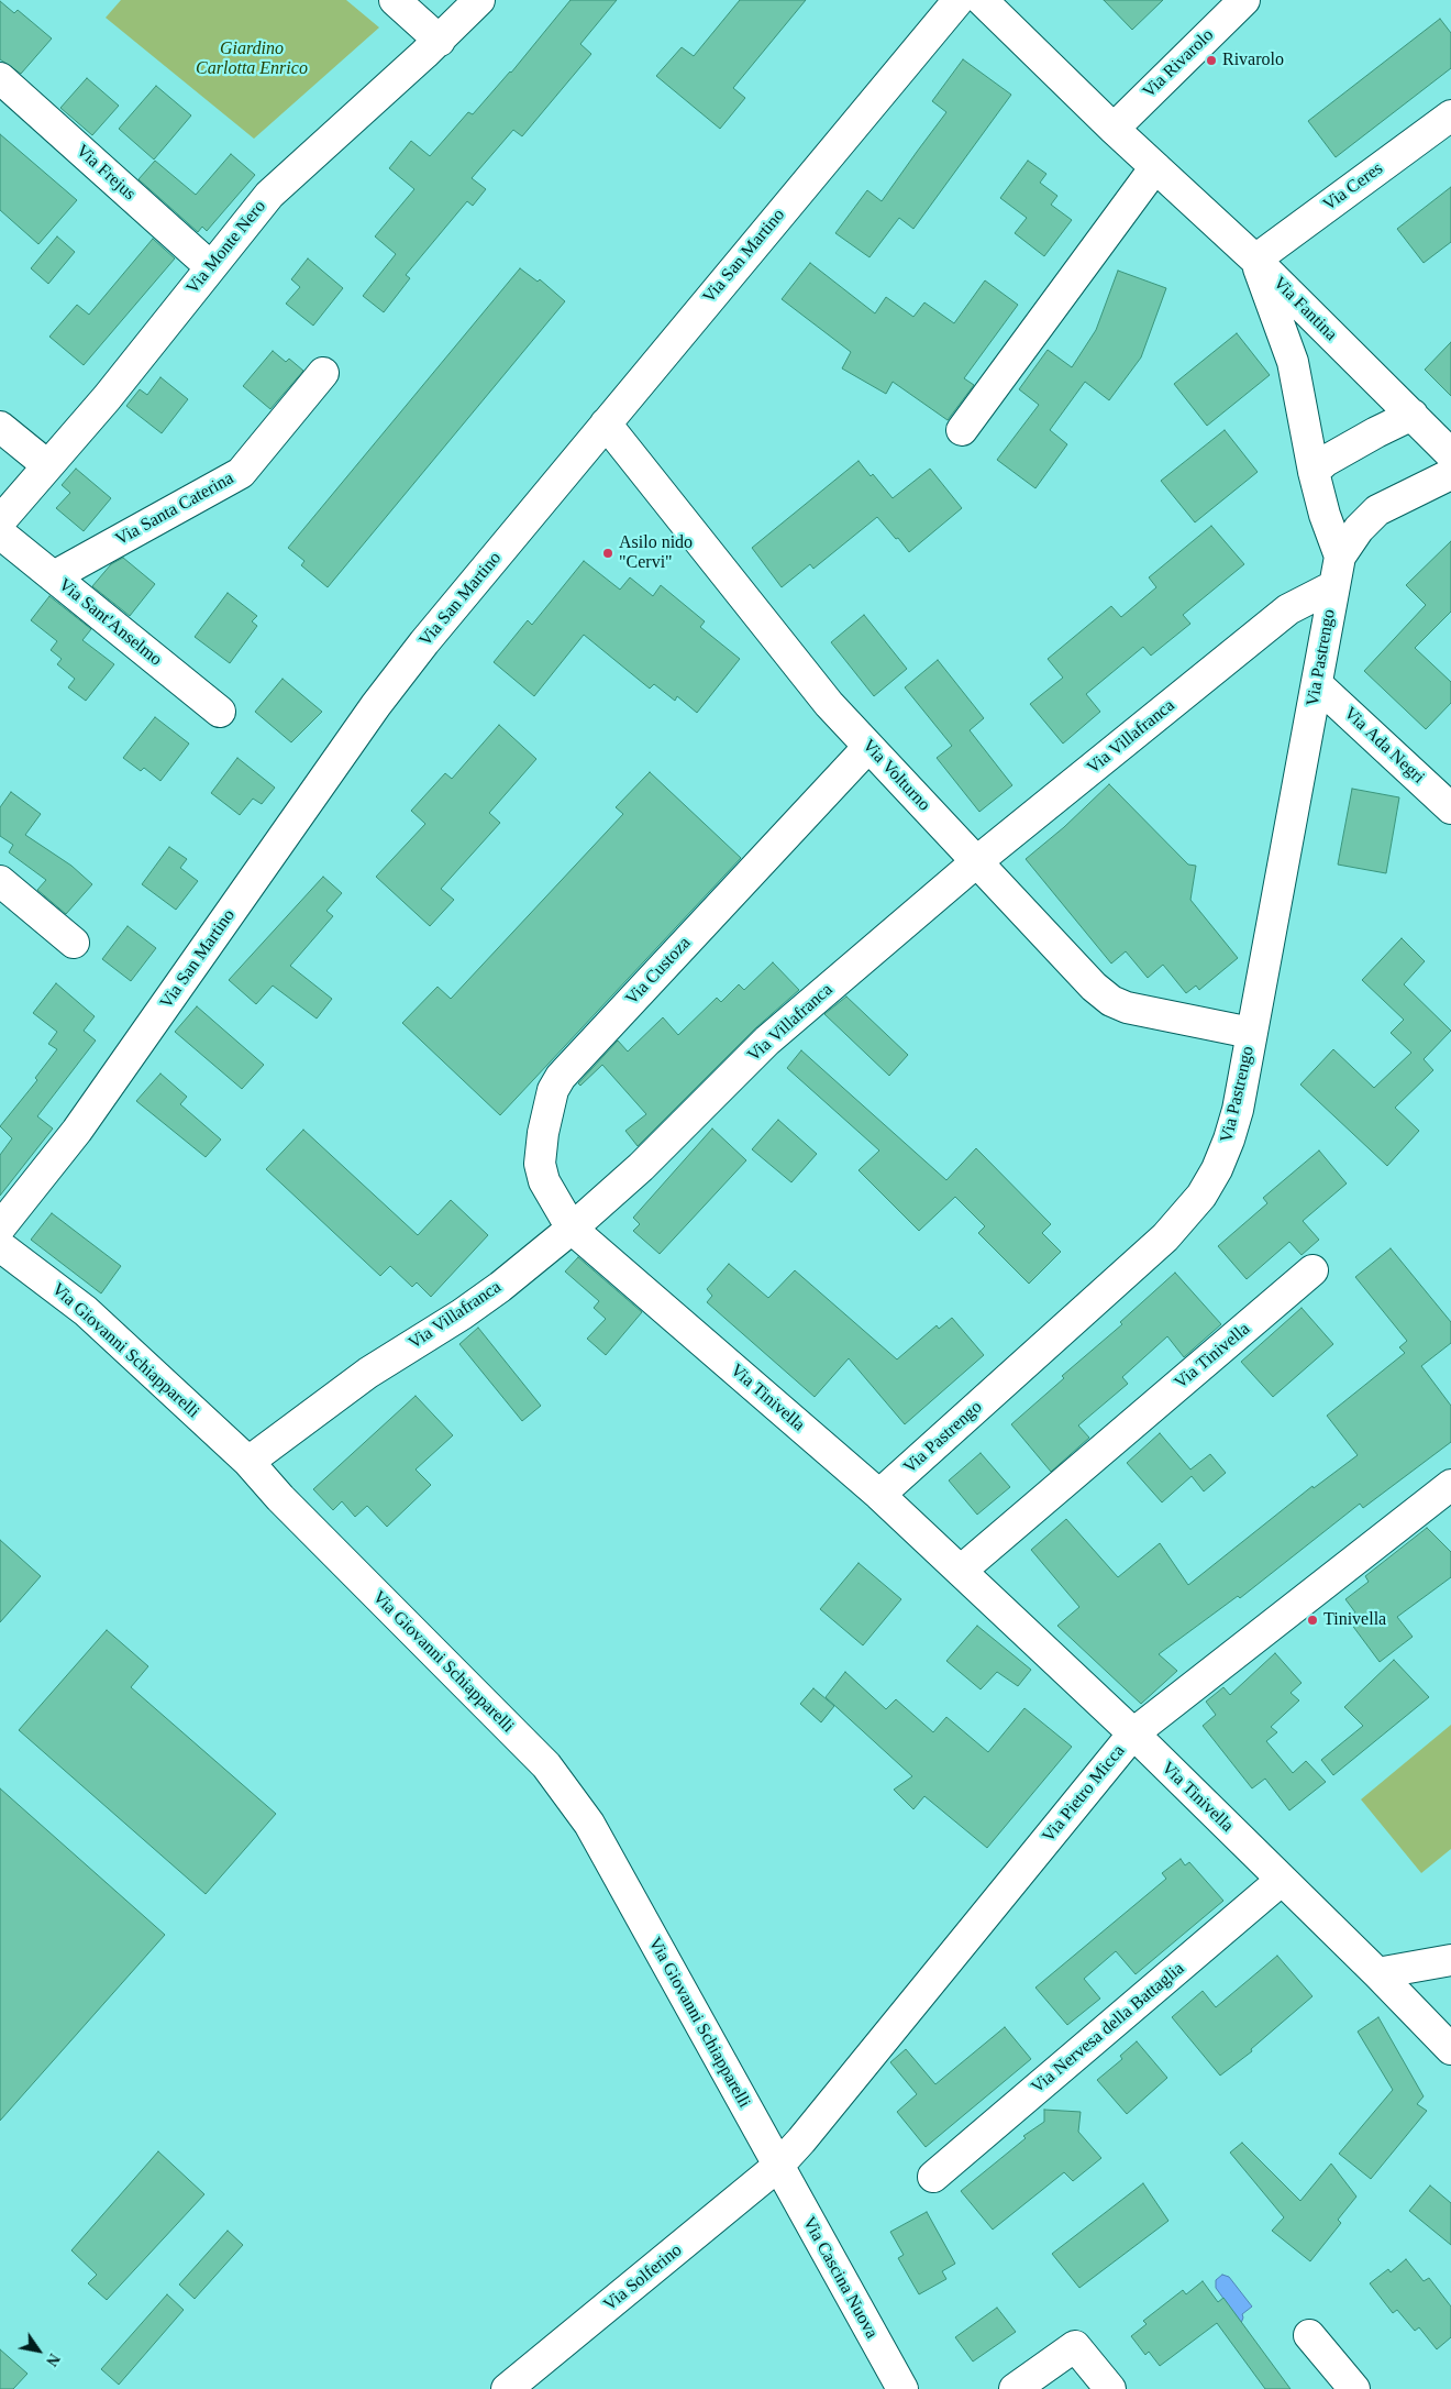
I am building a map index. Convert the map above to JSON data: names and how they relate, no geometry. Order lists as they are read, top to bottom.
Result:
{
  "streets": {
    "street": [
      "Via Rivarolo",
      "Via Frejus",
      "Via Ceres",
      "Via Monte Nero",
      "Via San Martino",
      "Via Fantina",
      "Via Santa Caterina",
      "Via Sant'Anselmo",
      "Via Pastrengo",
      "Via Villafranca",
      "Via Ada Negri",
      "Via Volturno",
      "Via Custoza",
      "Via Giovanni Schiapparelli",
      "Via Tinivella",
      "Via Pietro Micca",
      "Via Nervesa della Battaglia",
      "Via Solferino",
      "Via Cascina Nuova"
    ]
  },
  "crossings": [
    ["Via Rivarolo", "Via Fantina"],
    ["Via Frejus", "Via Monte Nero"],
    ["Via Ceres", "Via Fantina"],
    ["Via San Martino", "Via Volturno"],
    ["Via Santa Caterina", "Via Sant'Anselmo"],
    ["Via Pastrengo", "Via Villafranca"],
    ["Via Pastrengo", "Via Ada Negri"],
    ["Via Pastrengo", "Via Volturno"],
    ["Via Pastrengo", "Via Tinivella"],
    ["Via Villafranca", "Via Volturno"],
    ["Via Villafranca", "Via Custoza"],
    ["Via Villafranca", "Via Giovanni Schiapparelli"],
    ["Via Villafranca", "Via Tinivella"],
    ["Via Volturno", "Via Custoza"],
    ["Via Custoza", "Via Tinivella"],
    ["Via Giovanni Schiapparelli", "Via Pietro Micca"],
    ["Via Giovanni Schiapparelli", "Via Solferino"],
    ["Via Giovanni Schiapparelli", "Via Cascina Nuova"],
    ["Via Tinivella", "Via Pietro Micca"],
    ["Via Tinivella", "Via Nervesa della Battaglia"],
    ["Via Pietro Micca", "Via Solferino"],
    ["Via Pietro Micca", "Via Cascina Nuova"],
    ["Via Solferino", "Via Cascina Nuova"]
  ],
  "parks": ["Giardino Carlotta Enrico"],
  "places": ["Rivarolo", "Asilo nido \"Cervi\"", "Tinivella"],
  "north": "bottom right"
}
